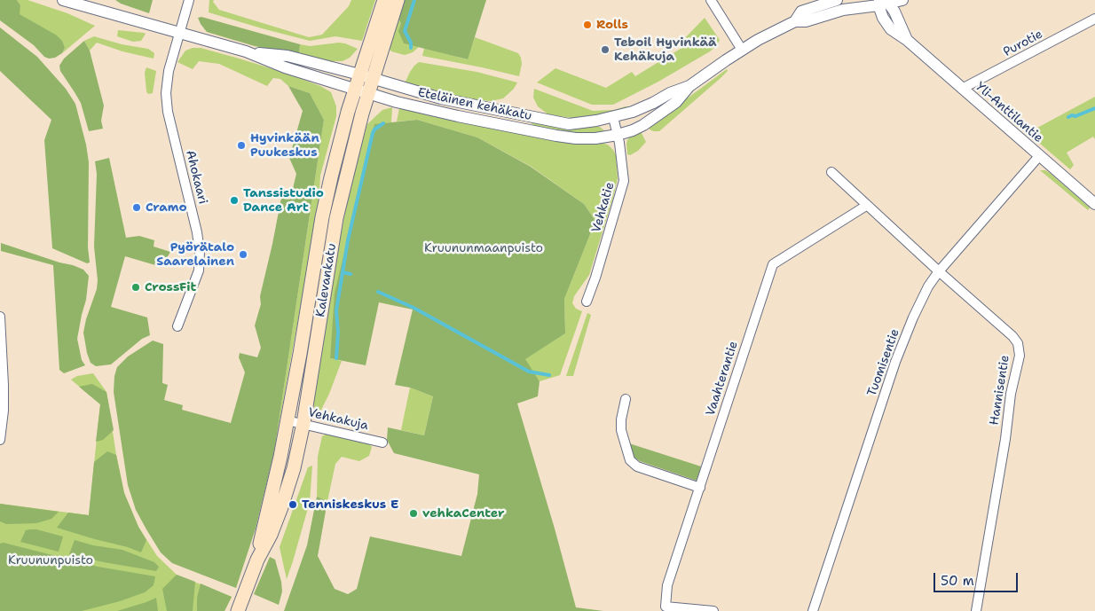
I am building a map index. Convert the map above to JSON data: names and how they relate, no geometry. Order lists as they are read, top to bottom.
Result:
{
  "streets": {
    "main road": ["Kalevankatu"],
    "street": [
      "Purotie",
      "Eteläinen kehäkatu",
      "Yli-Anttilantie",
      "Ahokaari",
      "Vehkatie",
      "Tuomisentie",
      "Vaahterantie",
      "Hannisentie",
      "Vehkakuja"
    ]
  },
  "crossings": [
    ["Purotie", "Yli-Anttilantie"],
    ["Eteläinen kehäkatu", "Yli-Anttilantie"],
    ["Eteläinen kehäkatu", "Ahokaari"],
    ["Eteläinen kehäkatu", "Vehkatie"],
    ["Eteläinen kehäkatu", "Kalevankatu"],
    ["Yli-Anttilantie", "Tuomisentie"],
    ["Kalevankatu", "Vehkakuja"],
    ["Tuomisentie", "Hannisentie"],
    ["Vaahterantie", "Hannisentie"]
  ],
  "parks": ["Kruununmaanpuisto", "Kruununpuisto"],
  "places": [
    "Rolls",
    "Teboil Hyvinkää Kehäkuja",
    "Hyvinkään Puukeskus",
    "Tanssistudio Dance Art",
    "Cramo",
    "Pyörätalo Saarelainen",
    "CrossFit",
    "Tenniskeskus E",
    "vehkaCenter"
  ],
  "scale_bar": "50 m"
}
